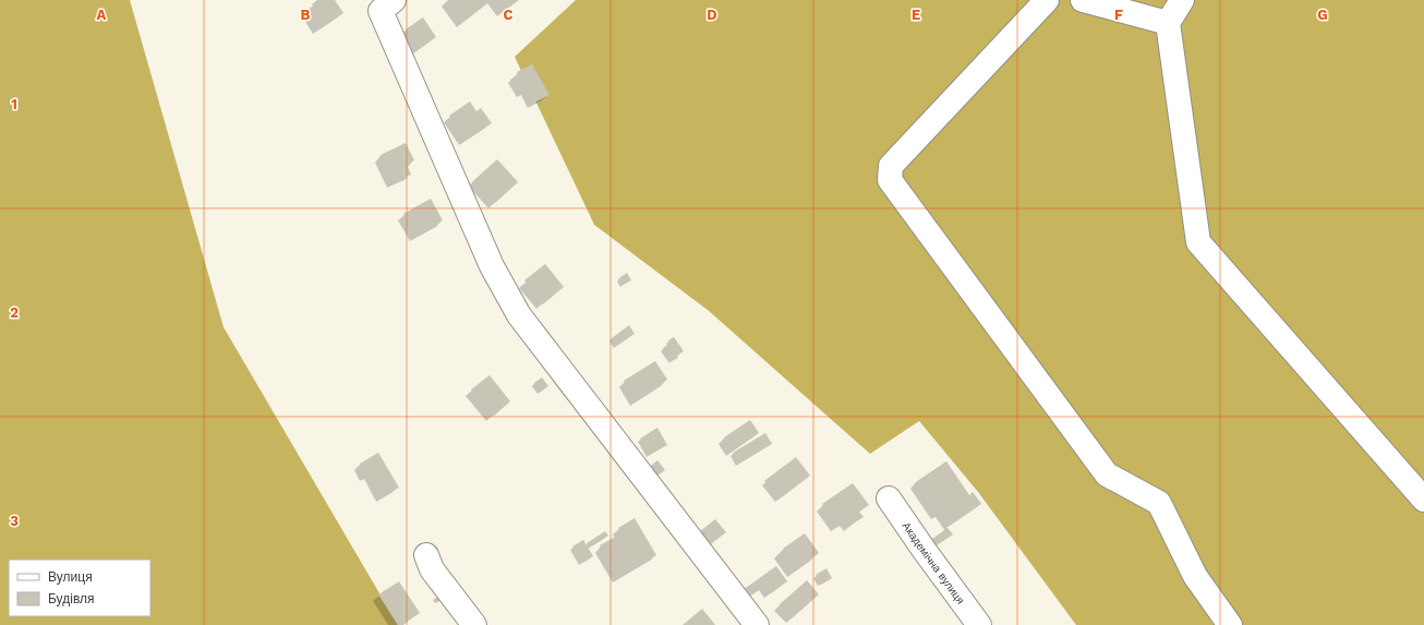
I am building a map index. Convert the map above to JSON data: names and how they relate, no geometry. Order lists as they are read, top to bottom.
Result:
{
  "streets": {
    "street": ["Академічна вулиця"]
  },
  "legend": ["Вулиця", "Будівля"],
  "grid": {
    "columns": [
      "A",
      "B",
      "C",
      "D",
      "E",
      "F",
      "G"
    ],
    "rows": ["1", "2", "3"]
  }
}
